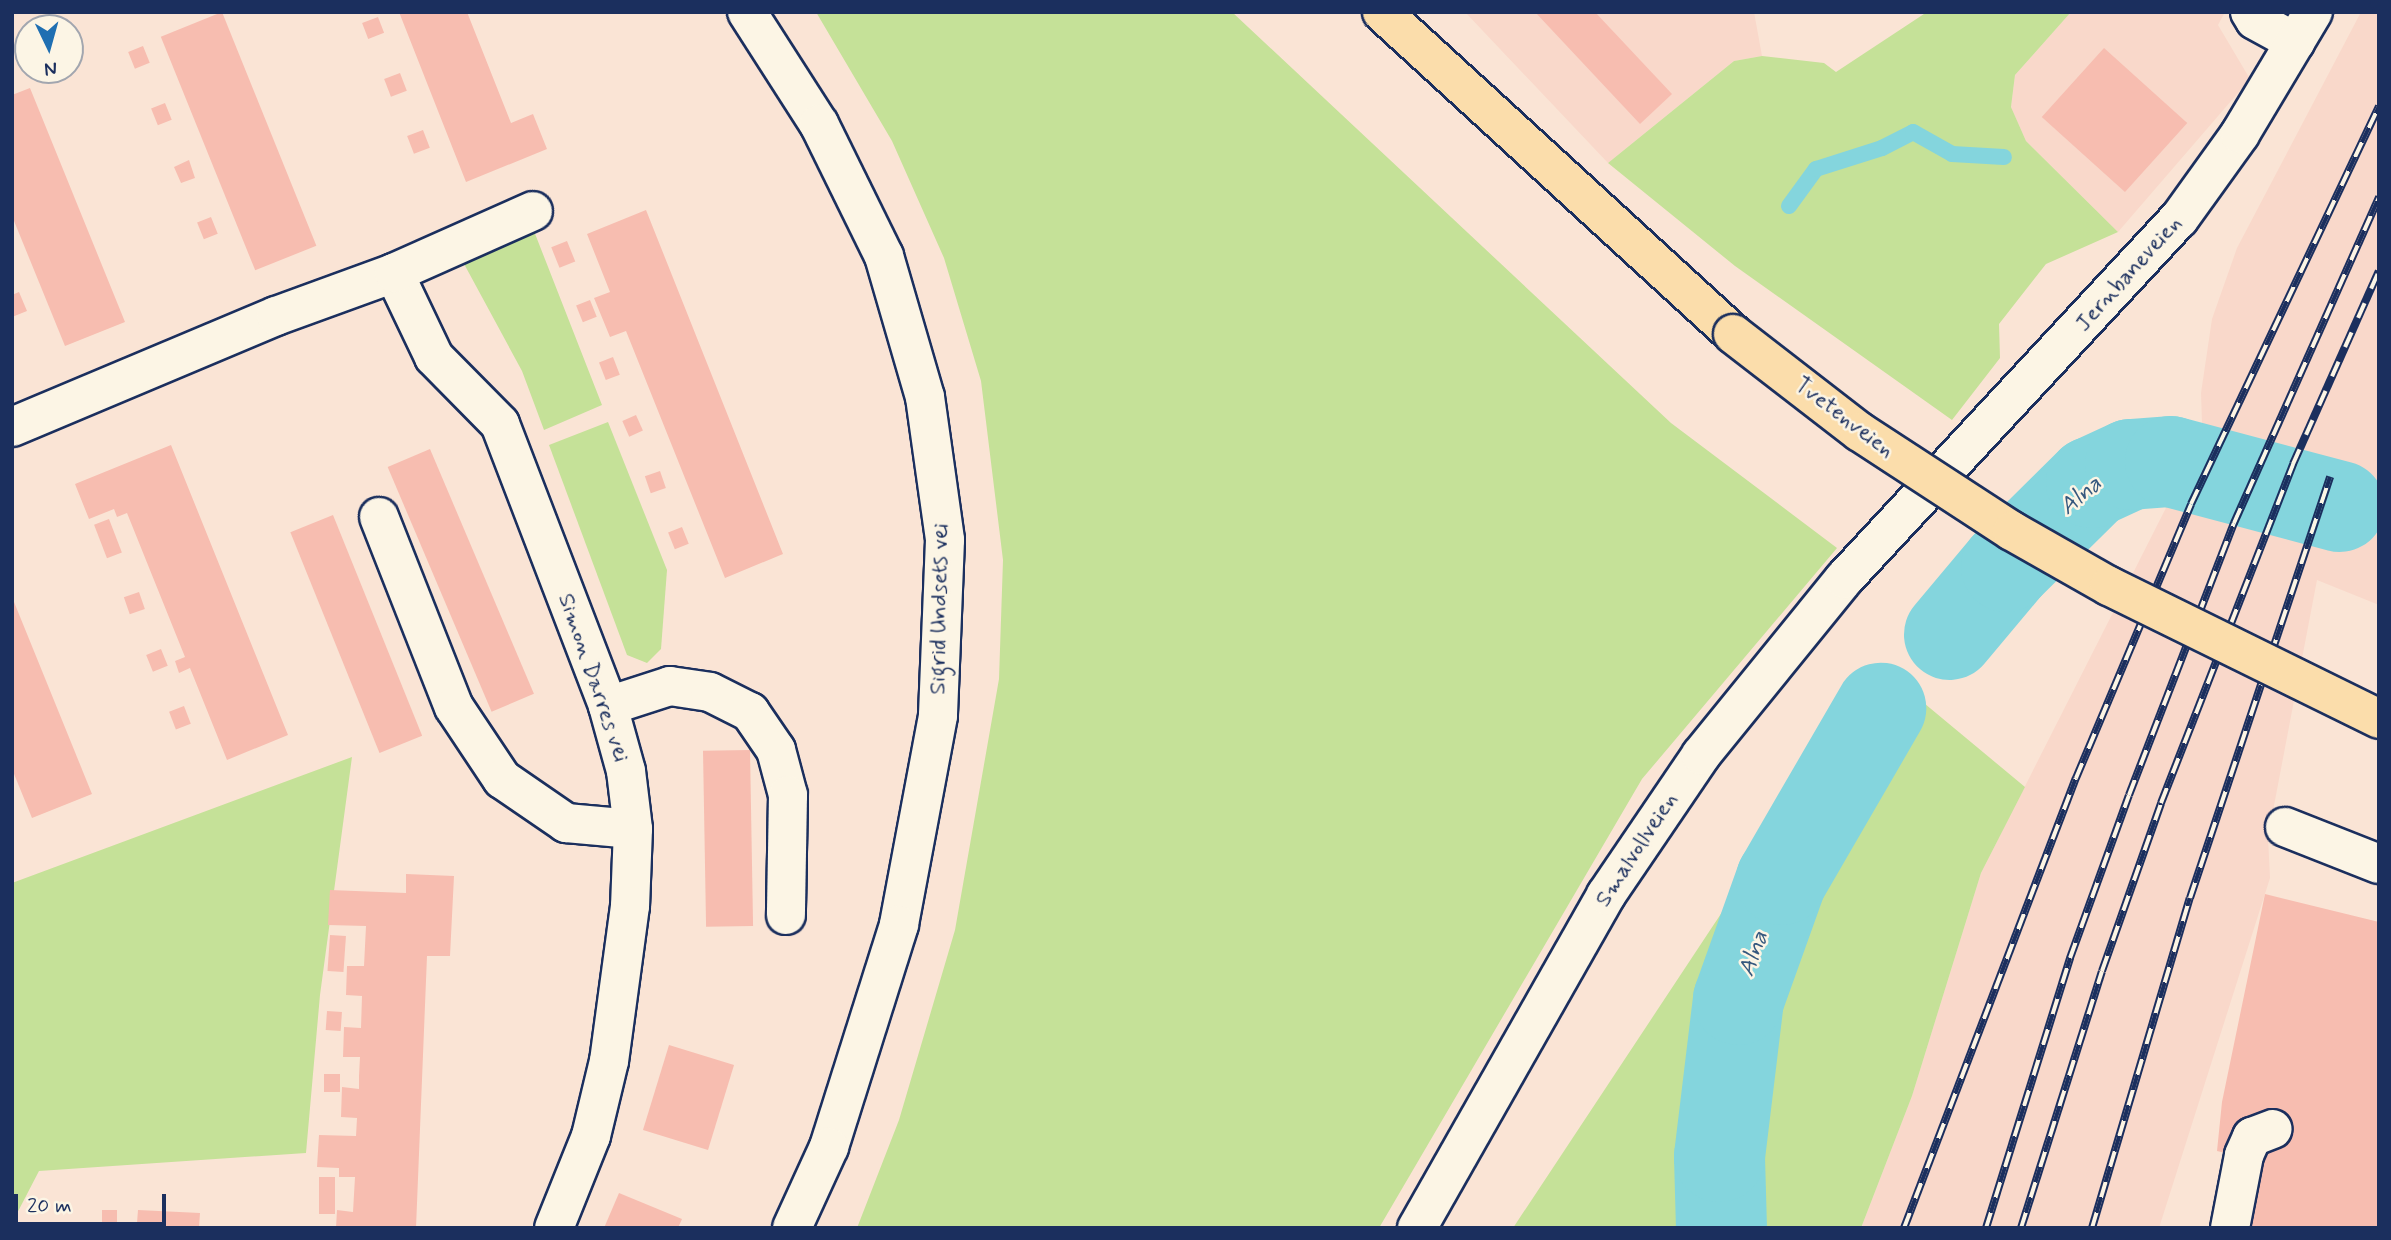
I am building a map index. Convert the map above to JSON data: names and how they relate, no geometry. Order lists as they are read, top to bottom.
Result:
{
  "streets": {
    "main road": ["Tvetenveien"],
    "street": [
      "Jernbaneveien",
      "Sigrid Undsets vei",
      "Simon Darres vei",
      "Smalvollveien"
    ]
  },
  "crossings": [
    ["Jernbaneveien", "Smalvollveien"]
  ],
  "water": ["Alna"],
  "scale_bar": "20 m",
  "north": "bottom"
}
